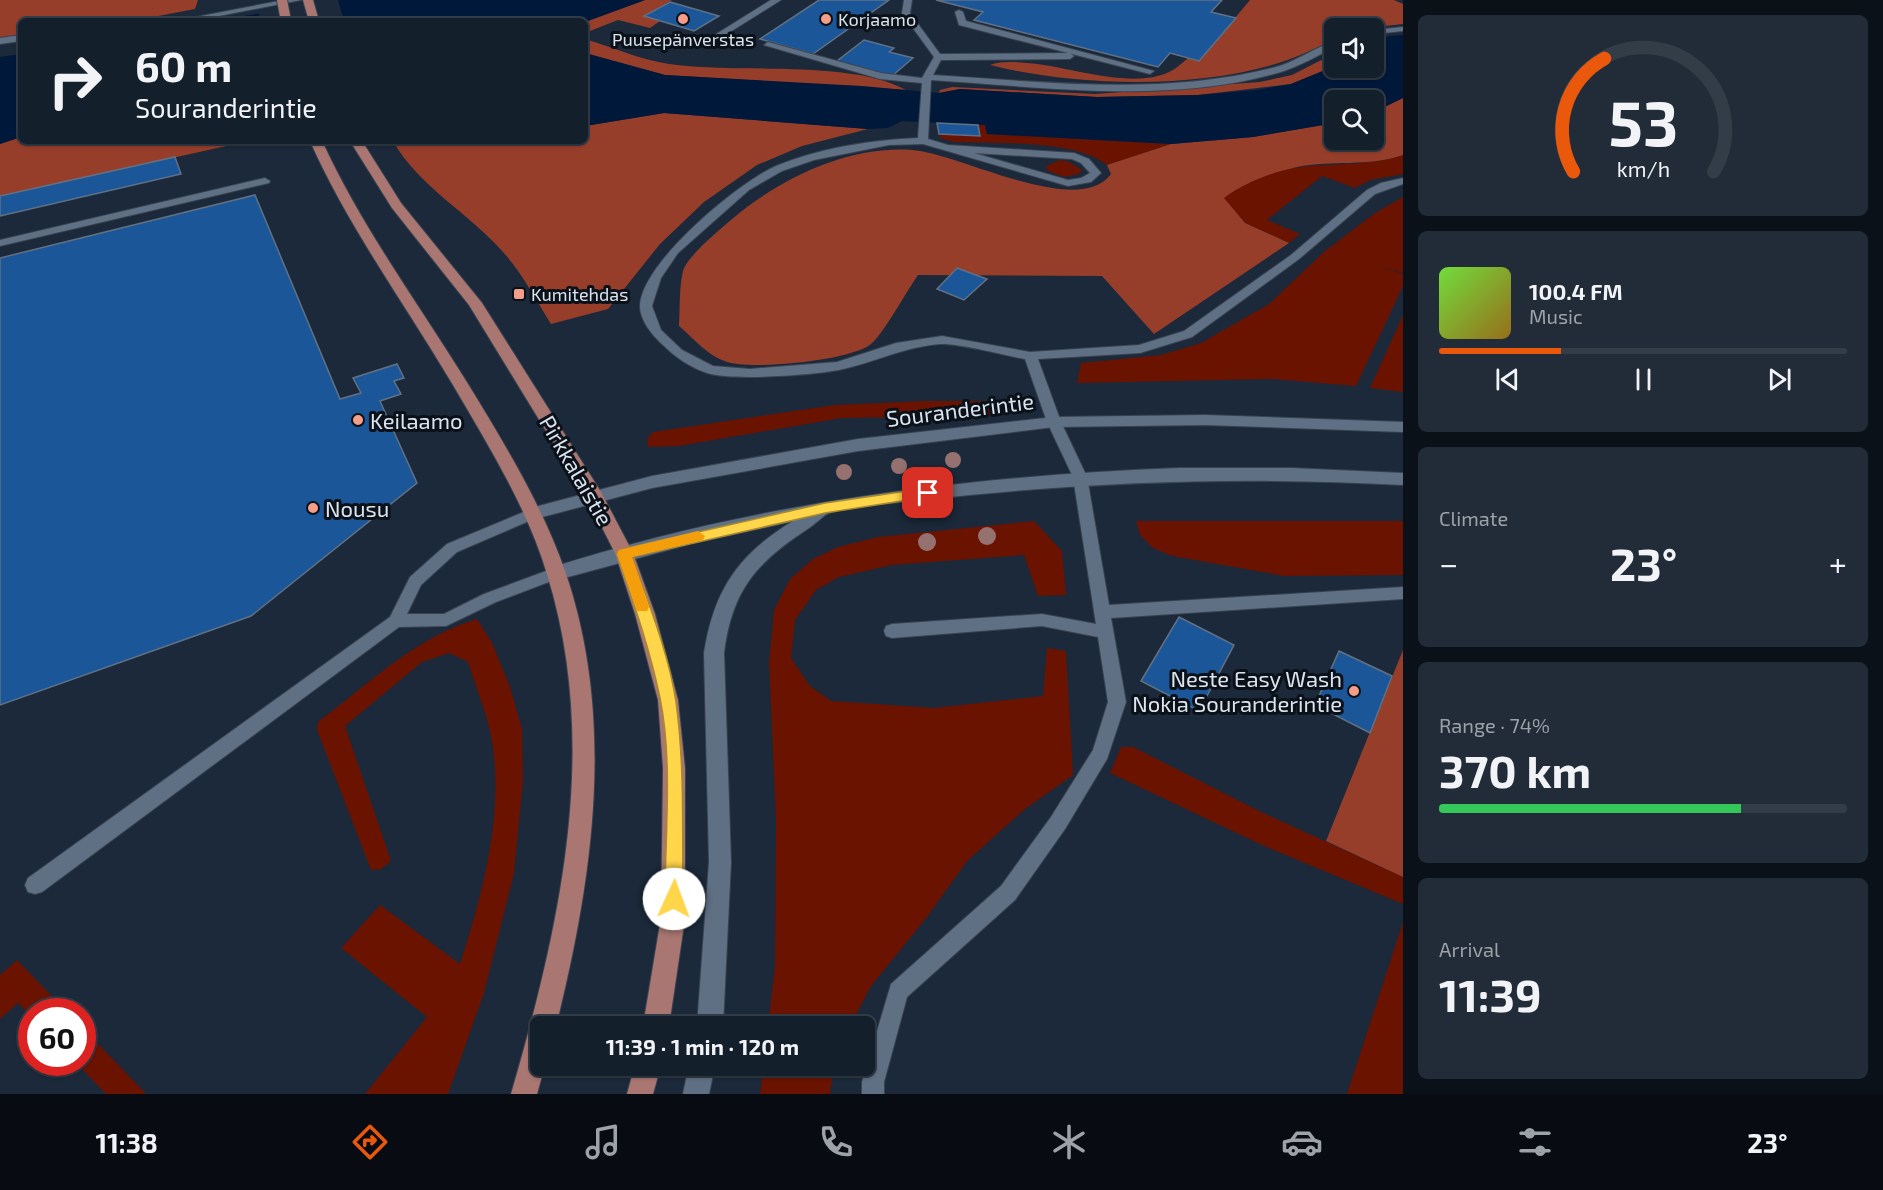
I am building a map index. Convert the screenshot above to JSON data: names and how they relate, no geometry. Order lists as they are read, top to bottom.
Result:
{
  "streets": {
    "main road": ["Pirkkalaistie"],
    "street": ["Souranderintie"]
  },
  "crossings": [
    ["Souranderintie", "Pirkkalaistie"]
  ],
  "places": {
    "other": [
      "Puusepänverstas",
      "Korjaamo",
      "Keilaamo",
      "Nousu",
      "Neste Easy Wash Nokia Souranderintie"
    ],
    "transit": ["Kumitehdas"]
  },
  "page": {
    "turn": ["60 m", "Souranderintie"],
    "song": ["100.4 FM", "Music"],
    "tile": [
      "Climate",
      ["Range · 74%", "370 km"],
      ["Arrival", "11:39"]
    ],
    "heat": ["−", "23°", "+"],
    "limit": "60",
    "trip": "11:39 · 1 min · 120 m",
    "tabs": ["11:38", "23°"],
    "gauge": ["53", "km/h"]
  }
}
